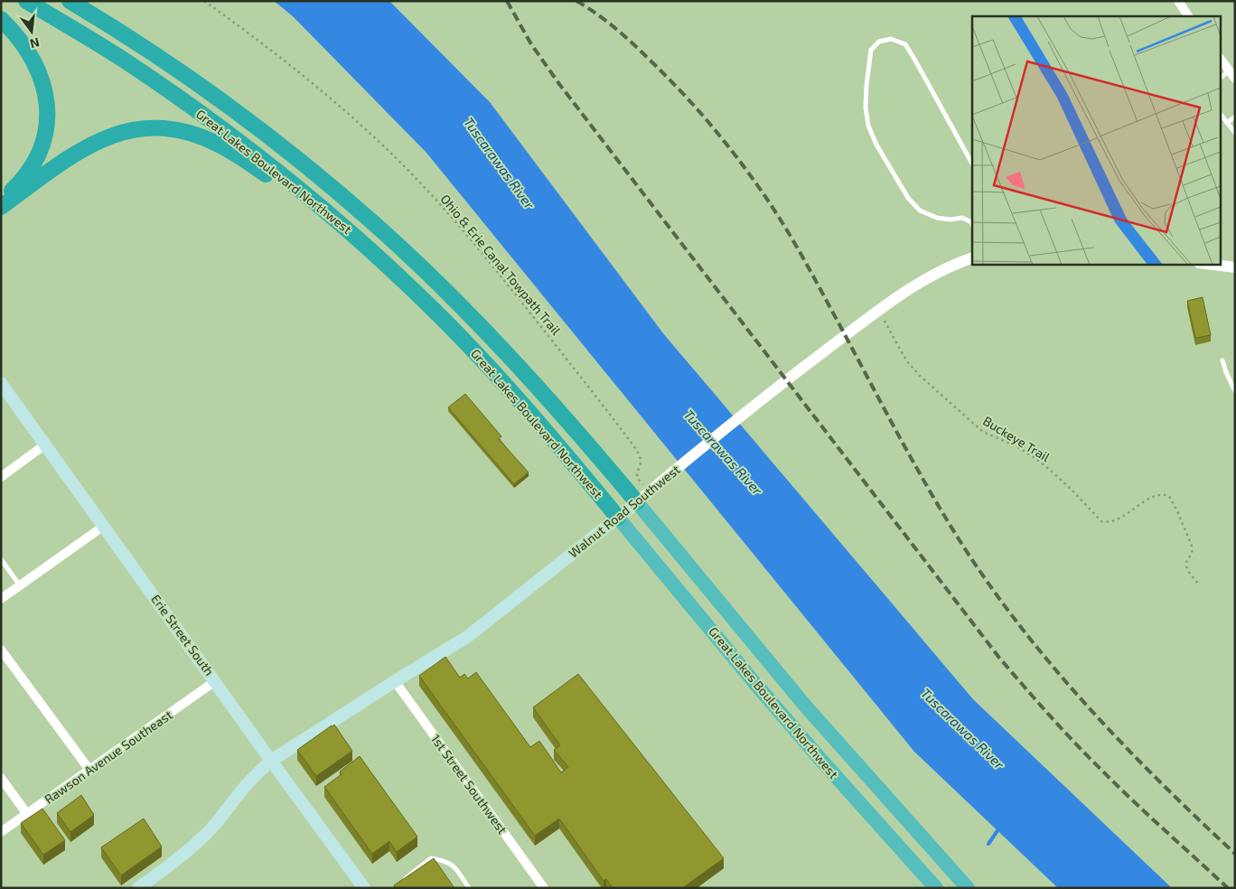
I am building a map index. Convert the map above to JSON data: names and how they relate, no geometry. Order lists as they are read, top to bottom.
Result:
{
  "streets": {
    "highway": ["Great Lakes Boulevard Northwest"],
    "main road": ["Walnut Road Southwest", "Erie Street South"],
    "street": ["Rawson Avenue Southeast", "1st Street Southwest"],
    "path": ["Ohio & Erie Canal Towpath Trail", "Buckeye Trail"]
  },
  "crossings": [
    ["Great Lakes Boulevard Northwest", "Walnut Road Southwest"],
    ["Walnut Road Southwest", "Erie Street South"],
    ["Walnut Road Southwest", "1st Street Southwest"],
    ["Erie Street South", "Rawson Avenue Southeast"]
  ],
  "water": ["Tuscarawas River"],
  "north": "bottom"
}
